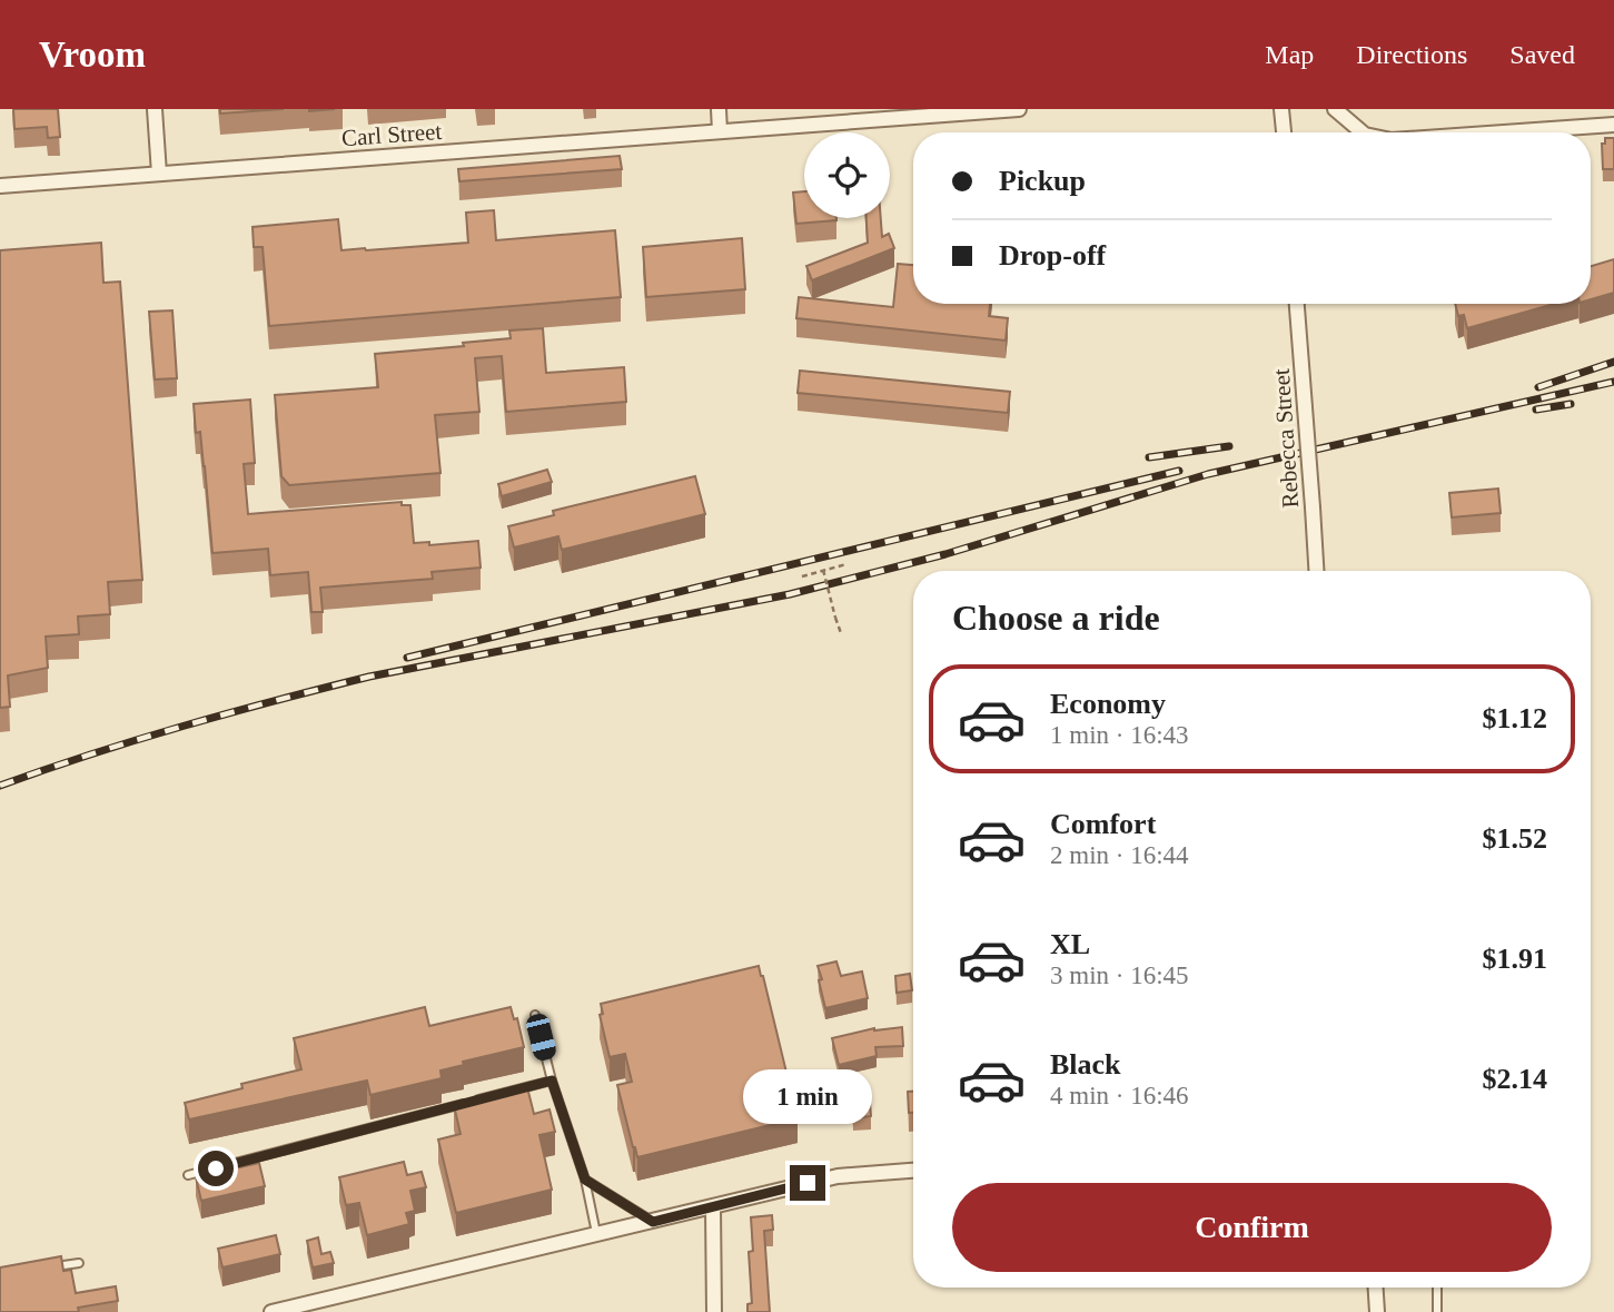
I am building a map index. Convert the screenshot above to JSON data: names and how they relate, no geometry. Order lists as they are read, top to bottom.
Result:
{
  "streets": {
    "street": ["Carl Street", "Rebecca Street"]
  },
  "page": {
    "header": "Vroom",
    "nav": ["Map", "Directions", "Saved"],
    "banner": ["Pickup", "Drop-off"],
    "heading": "Choose a ride",
    "list": [
      {
        "name": "Economy",
        "note": "1 min · 16:43",
        "value": "$1.12"
      },
      {
        "name": "Comfort",
        "note": "2 min · 16:44",
        "value": "$1.52"
      },
      {
        "name": "XL",
        "note": "3 min · 16:45",
        "value": "$1.91"
      },
      {
        "name": "Black",
        "note": "4 min · 16:46",
        "value": "$2.14"
      }
    ],
    "bubble": "1 min",
    "buttons": "Confirm"
  }
}
